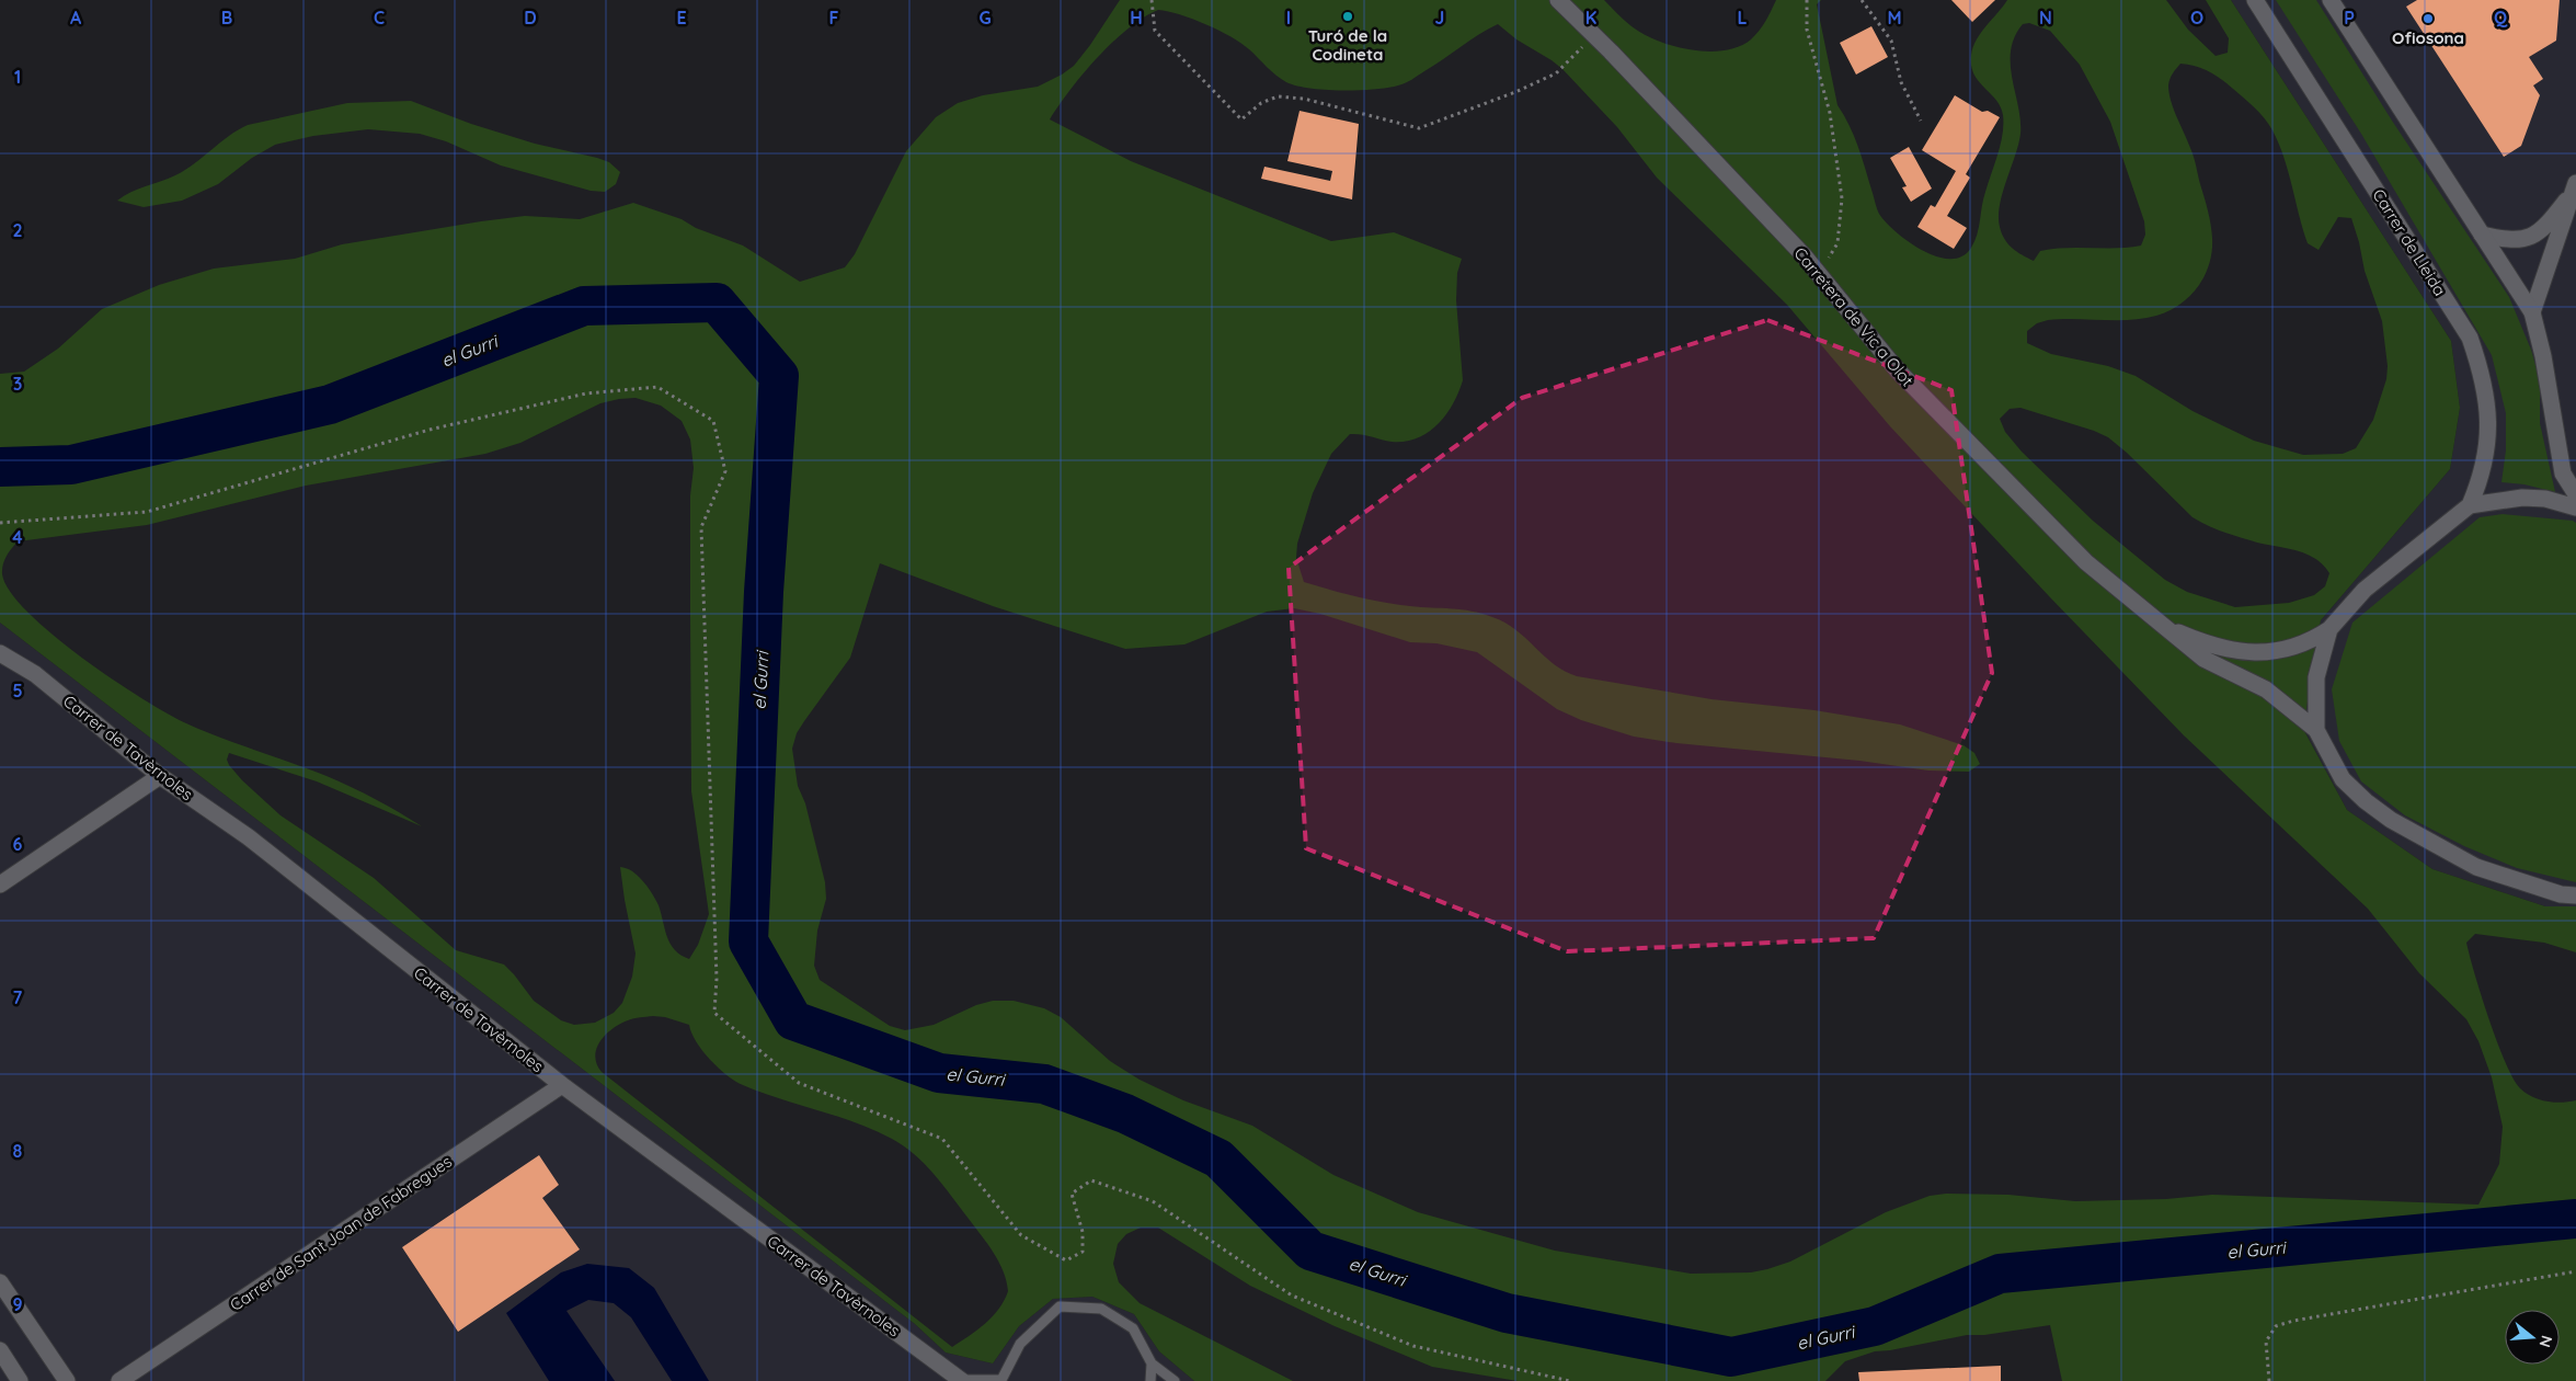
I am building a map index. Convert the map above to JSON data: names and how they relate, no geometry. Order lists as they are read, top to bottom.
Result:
{
  "streets": {
    "street": [
      "Carrer de Lleida",
      "Carretera de Vic a Olot",
      "Carrer de Tavèrnoles",
      "Carrer de Sant Joan de Fabregues"
    ]
  },
  "crossings": [
    ["Carrer de Tavèrnoles", "Carrer de Sant Joan de Fabregues"]
  ],
  "water": ["el Gurri"],
  "places": ["Turó de la Codineta", "Ofiosona"],
  "north": "right",
  "grid": {
    "columns": [
      "A",
      "B",
      "C",
      "D",
      "E",
      "F",
      "G",
      "H",
      "I",
      "J",
      "K",
      "L",
      "M",
      "N",
      "O",
      "P",
      "Q"
    ],
    "rows": [
      "1",
      "2",
      "3",
      "4",
      "5",
      "6",
      "7",
      "8",
      "9"
    ]
  }
}
